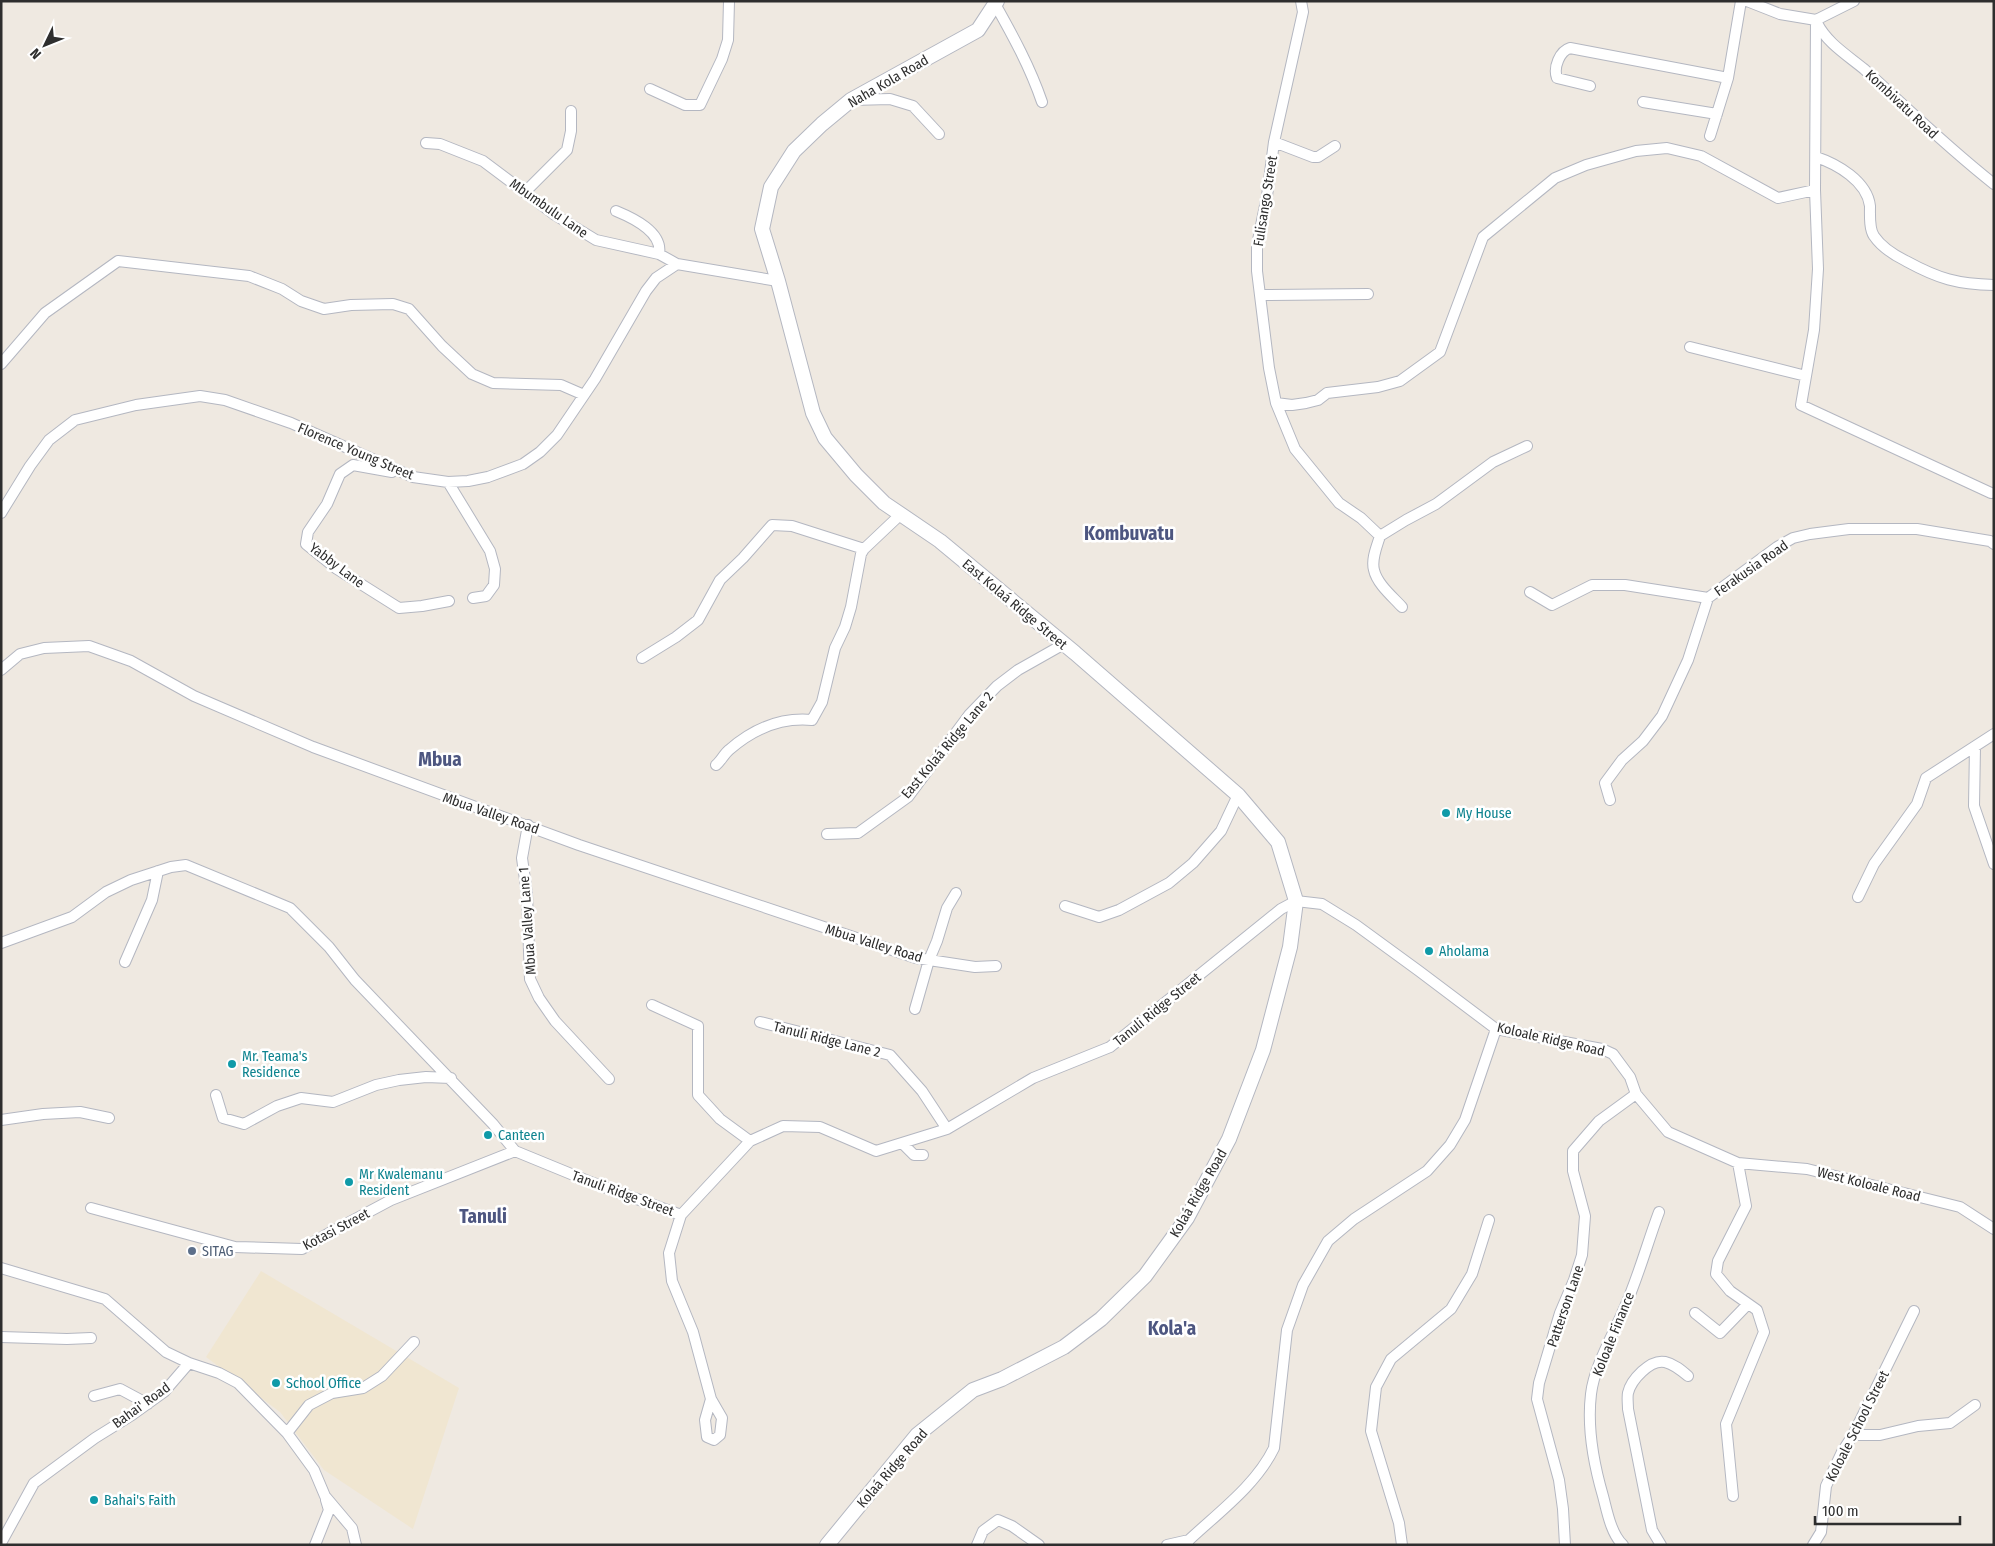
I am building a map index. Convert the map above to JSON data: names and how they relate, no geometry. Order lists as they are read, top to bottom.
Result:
{
  "streets": {
    "street": [
      "Naha Kola Road",
      "Kombivatu Road",
      "Fulisango Street",
      "Mbumbulu Lane",
      "Florence Young Street",
      "Yabby Lane",
      "Ferakusia Road",
      "East Kolaá Ridge Street",
      "East Kolaá Ridge Lane 2",
      "Mbua Valley Road",
      "Mbua Valley Lane 1",
      "Tanuli Ridge Street",
      "Tanuli Ridge Lane 2",
      "Koloale Ridge Road",
      "West Koloale Road",
      "Kolaá Ridge Road",
      "Kotasi Street",
      "Patterson Lane",
      "Koloale Finance",
      "Bahai' Road",
      "Koloale School Street"
    ]
  },
  "crossings": [
    ["Naha Kola Road", "East Kolaá Ridge Street"],
    ["Mbumbulu Lane", "Florence Young Street"],
    ["Florence Young Street", "Yabby Lane"],
    ["East Kolaá Ridge Street", "East Kolaá Ridge Lane 2"],
    ["East Kolaá Ridge Street", "Tanuli Ridge Street"],
    ["East Kolaá Ridge Street", "Koloale Ridge Road"],
    ["East Kolaá Ridge Street", "Kolaá Ridge Road"],
    ["Mbua Valley Road", "Mbua Valley Lane 1"],
    ["Tanuli Ridge Street", "Tanuli Ridge Lane 2"],
    ["Tanuli Ridge Street", "Koloale Ridge Road"],
    ["Tanuli Ridge Street", "Kolaá Ridge Road"],
    ["Tanuli Ridge Street", "Kotasi Street"],
    ["Koloale Ridge Road", "West Koloale Road"],
    ["Koloale Ridge Road", "Kolaá Ridge Road"],
    ["Koloale Ridge Road", "Patterson Lane"]
  ],
  "districts": [
    "Kombuvatu",
    "Mbua",
    "Tanuli",
    "Kola'a"
  ],
  "places": [
    "My House",
    "Aholama",
    "Mr. Teama's Residence",
    "Canteen",
    "Mr Kwalemanu Resident",
    "SITAG",
    "School Office",
    "Bahai's Faith"
  ],
  "scale_bar": "100 m",
  "north": "bottom left"
}
